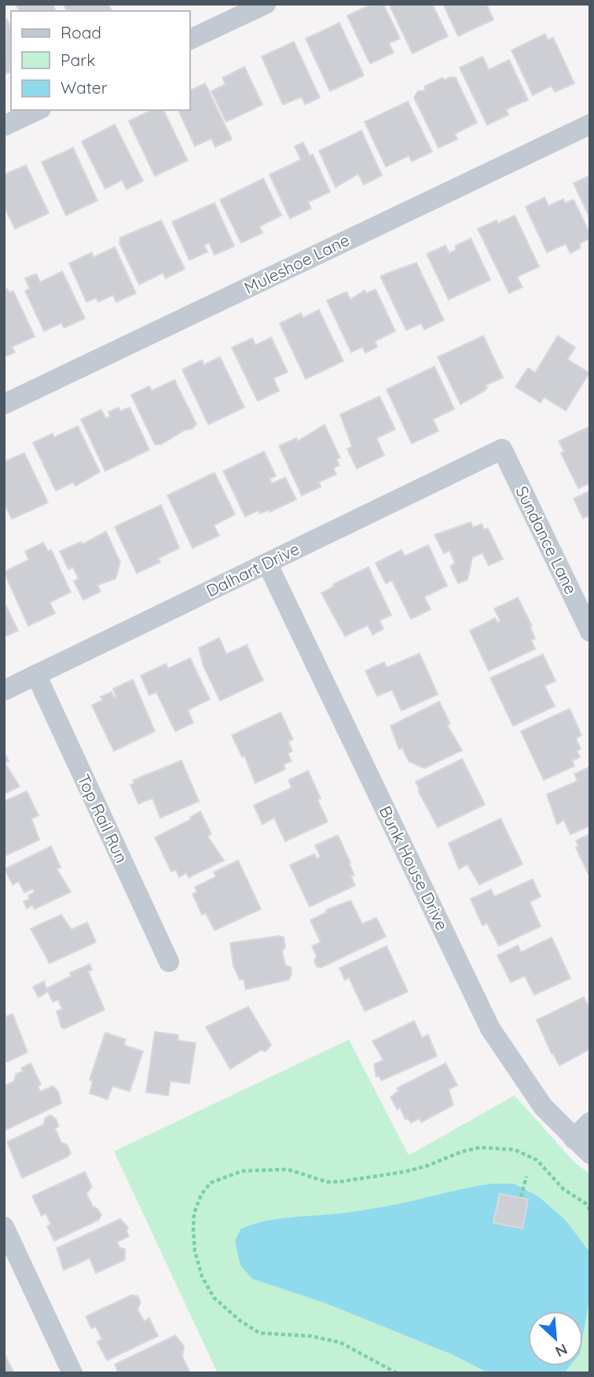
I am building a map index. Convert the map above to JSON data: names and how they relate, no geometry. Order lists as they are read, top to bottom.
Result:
{
  "streets": {
    "street": [
      "Muleshoe Lane",
      "Sundance Lane",
      "Dalhart Drive",
      "Top Rail Run",
      "Bunk House Drive"
    ]
  },
  "crossings": [
    ["Sundance Lane", "Dalhart Drive"],
    ["Dalhart Drive", "Top Rail Run"],
    ["Dalhart Drive", "Bunk House Drive"]
  ],
  "legend": ["Road", "Park", "Water"],
  "north": "bottom right"
}
